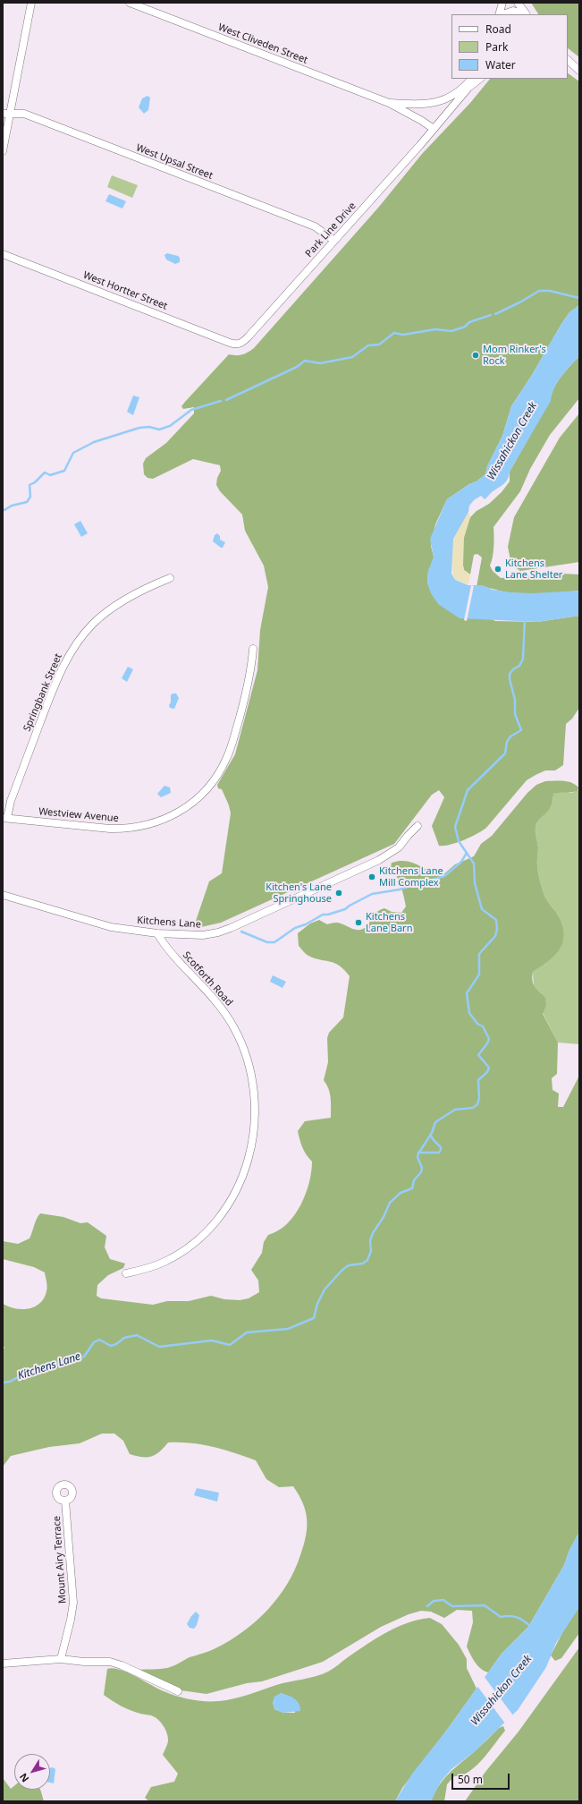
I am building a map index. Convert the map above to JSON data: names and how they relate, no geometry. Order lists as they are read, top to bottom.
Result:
{
  "streets": {
    "street": [
      "West Cliveden Street",
      "West Upsal Street",
      "Park Line Drive",
      "West Hortter Street",
      "Springbank Street",
      "Westview Avenue",
      "Kitchens Lane",
      "Scotforth Road",
      "Mount Airy Terrace"
    ]
  },
  "crossings": [
    ["West Cliveden Street", "Park Line Drive"],
    ["West Upsal Street", "Park Line Drive"],
    ["Park Line Drive", "West Hortter Street"],
    ["Springbank Street", "Westview Avenue"],
    ["Kitchens Lane", "Scotforth Road"]
  ],
  "water": ["Wissahickon Creek", "Kitchens Lane"],
  "places": [
    "Mom Rinker's Rock",
    "Kitchens Lane Shelter",
    "Kitchens Lane Mill Complex",
    "Kitchen's Lane Springhouse",
    "Kitchens Lane Barn"
  ],
  "legend": ["Road", "Park", "Water"],
  "scale_bar": "50 m",
  "north": "bottom left"
}
